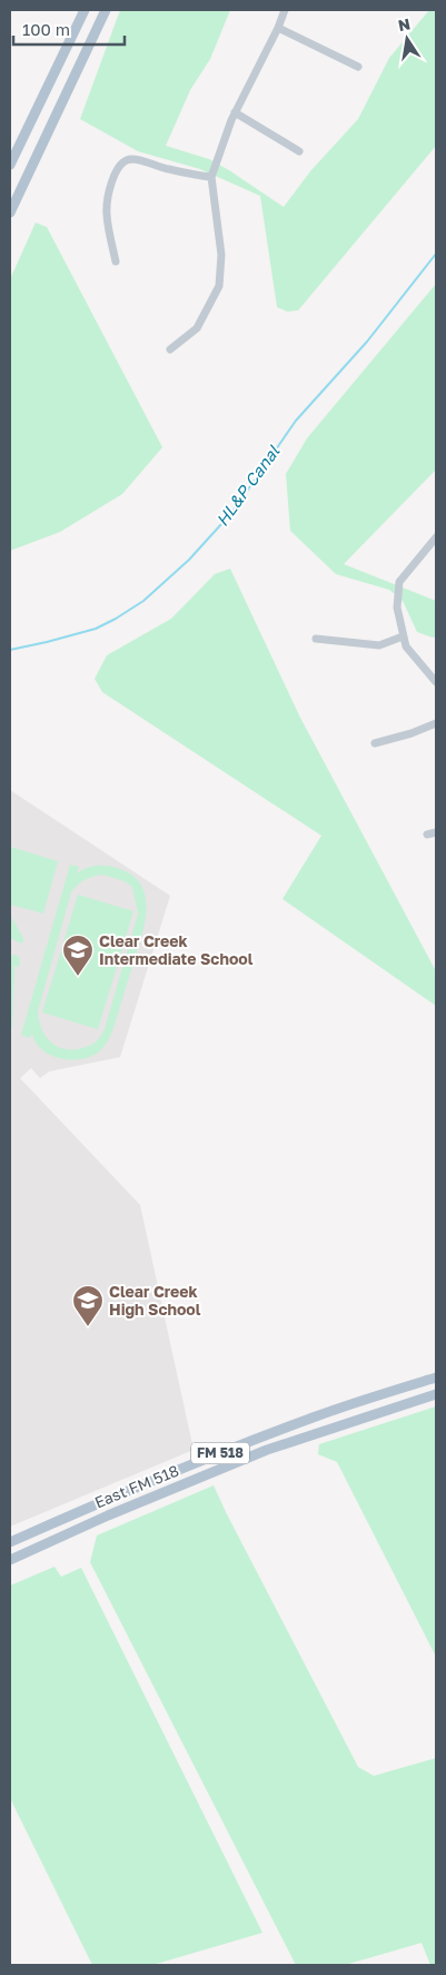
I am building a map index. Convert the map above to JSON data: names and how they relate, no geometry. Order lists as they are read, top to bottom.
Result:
{
  "streets": {
    "main road": ["FM 518", "East FM 518"]
  },
  "water": ["HL&P Canal"],
  "places": {
    "school or university": ["Clear Creek Intermediate School", "Clear Creek High School"]
  },
  "scale_bar": "100 m",
  "north": "top"
}
